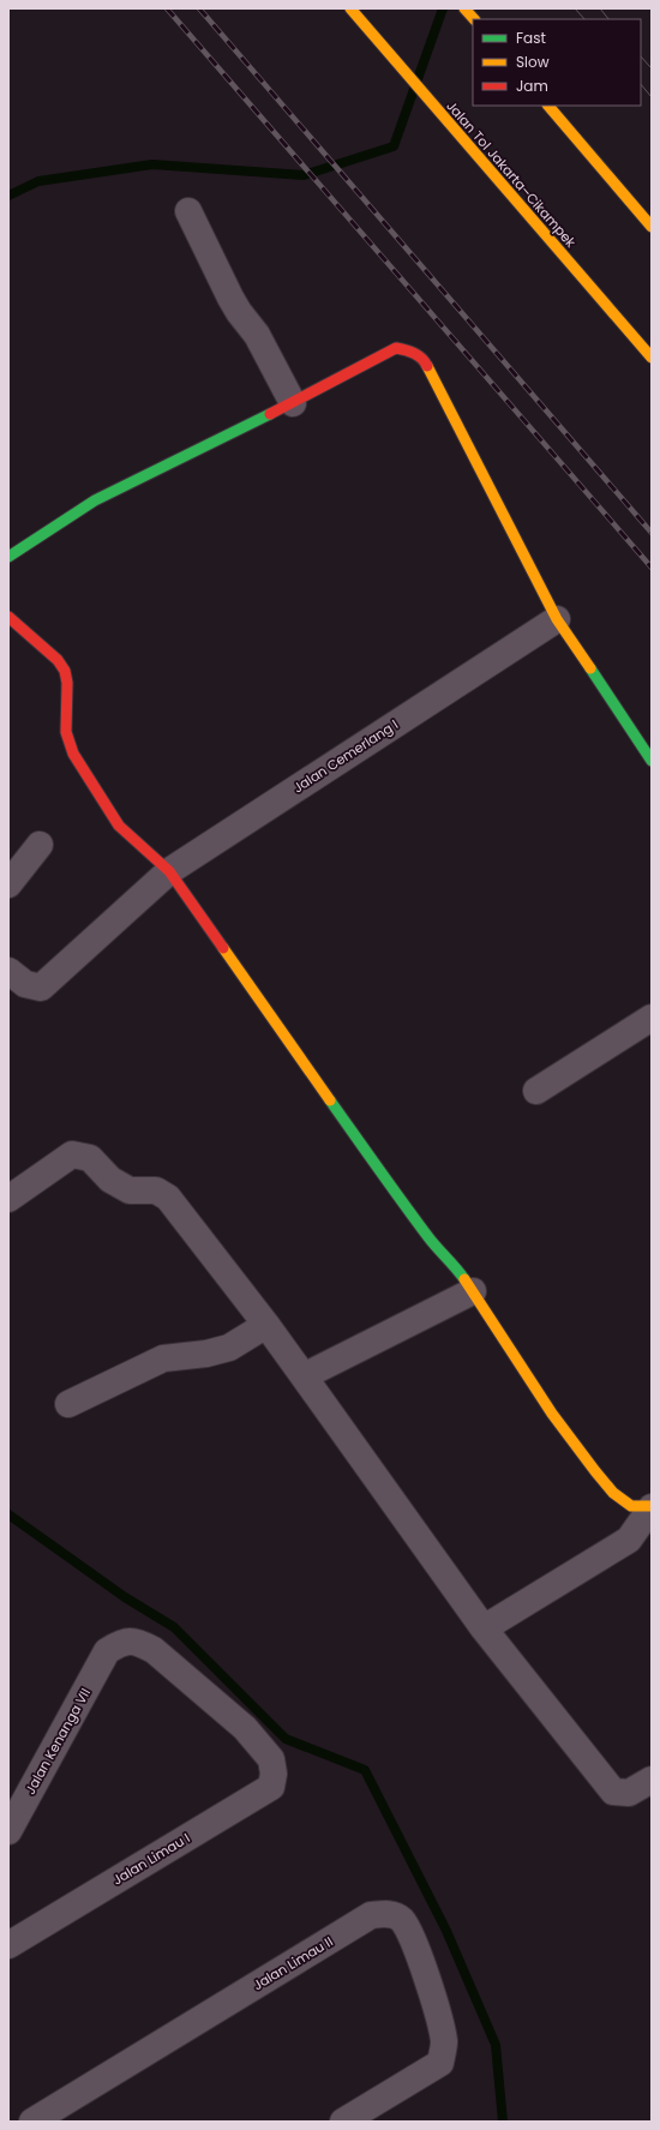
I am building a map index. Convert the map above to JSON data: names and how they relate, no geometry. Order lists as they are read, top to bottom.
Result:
{
  "streets": {
    "main road": ["Jalan Tol Jakarta–Cikampek"],
    "street": [
      "Jalan Cemerlang I",
      "Jalan Kenanga VII",
      "Jalan Limau I",
      "Jalan Limau II"
    ]
  },
  "crossings": [
    ["Jalan Kenanga VII", "Jalan Limau I"]
  ],
  "legend": ["Fast", "Slow", "Jam"]
}
